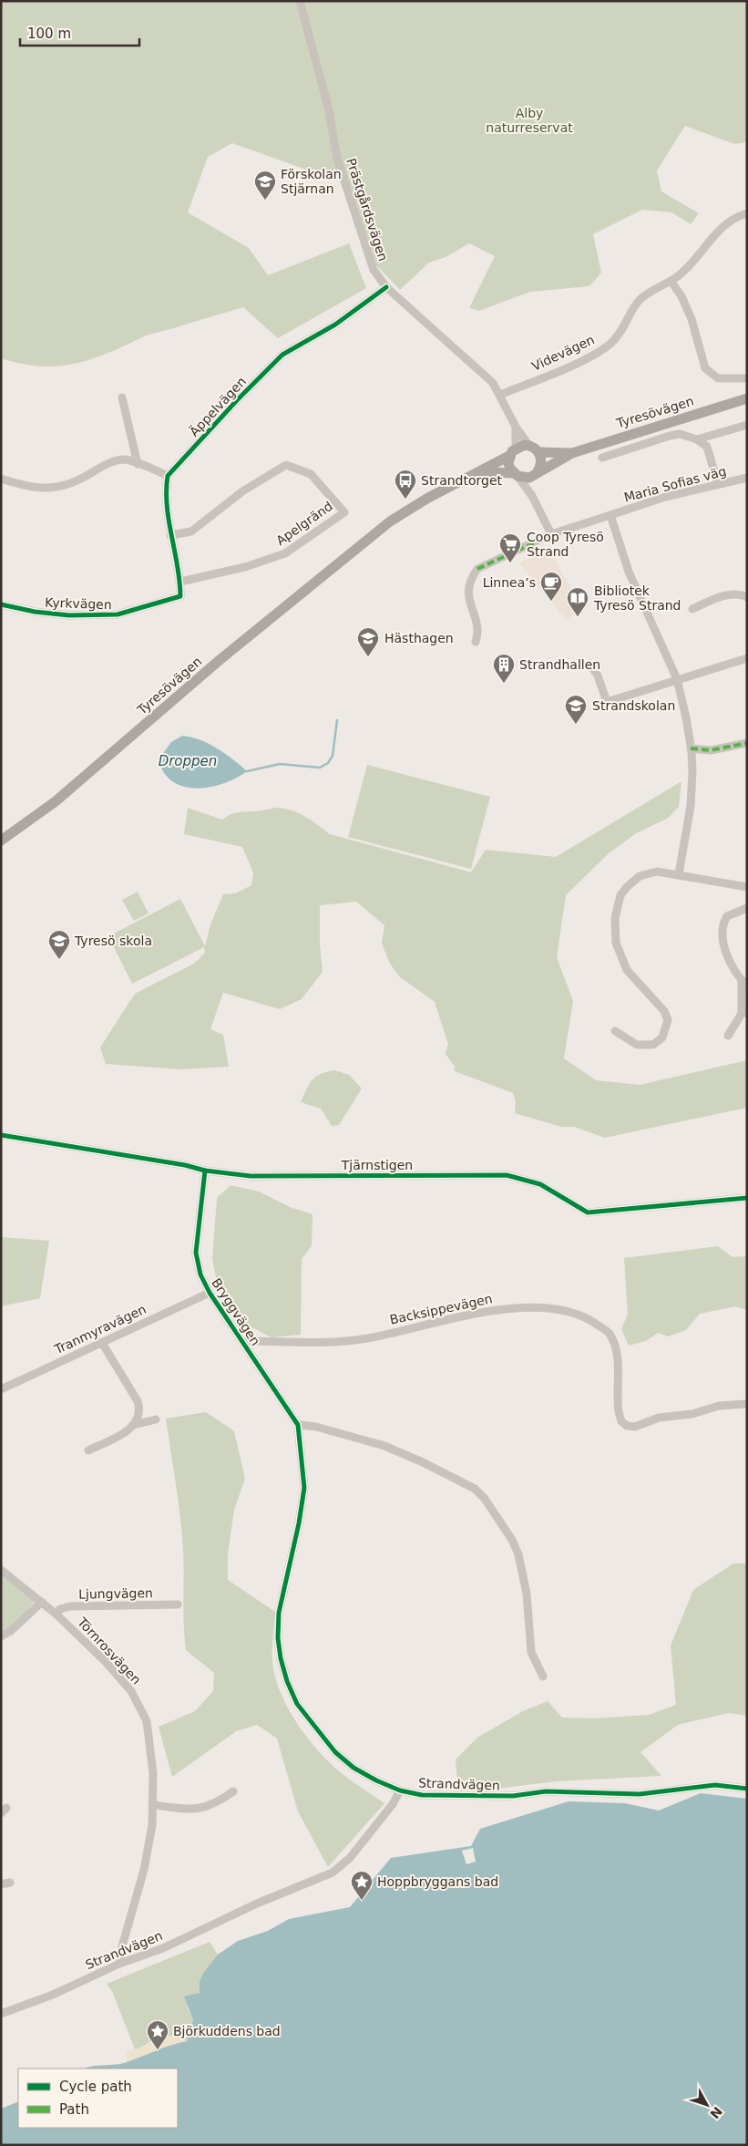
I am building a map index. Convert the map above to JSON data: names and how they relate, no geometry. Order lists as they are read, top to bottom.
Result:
{
  "streets": {
    "main road": ["Tyresövägen"],
    "street": [
      "Prästgårdsvägen",
      "Videvägen",
      "Äppelvägen",
      "Maria Sofias väg",
      "Apelgränd",
      "Kyrkvägen",
      "Tjärnstigen",
      "Backsippevägen",
      "Bryggvägen",
      "Tranmyravägen",
      "Ljungvägen",
      "Törnrosvägen",
      "Strandvägen"
    ]
  },
  "crossings": [
    ["Prästgårdsvägen", "Videvägen"],
    ["Prästgårdsvägen", "Äppelvägen"],
    ["Prästgårdsvägen", "Tyresövägen"],
    ["Apelgränd", "Kyrkvägen"],
    ["Tjärnstigen", "Bryggvägen"],
    ["Backsippevägen", "Bryggvägen"],
    ["Bryggvägen", "Tranmyravägen"],
    ["Bryggvägen", "Strandvägen"],
    ["Ljungvägen", "Törnrosvägen"],
    ["Törnrosvägen", "Strandvägen"]
  ],
  "water": ["Droppen"],
  "parks": ["Alby naturreservat"],
  "places": {
    "school or university": [
      "Förskolan Stjärnan",
      "Hästhagen",
      "Strandskolan",
      "Tyresö skola"
    ],
    "bus stop": ["Strandtorget"],
    "supermarket": ["Coop Tyresö Strand"],
    "cafe": ["Linnea’s"],
    "library": ["Bibliotek Tyresö Strand"],
    "building": ["Strandhallen"],
    "place": ["Hoppbryggans bad", "Björkuddens bad"]
  },
  "legend": ["Cycle path", "Path"],
  "scale_bar": "100 m",
  "north": "bottom right"
}
